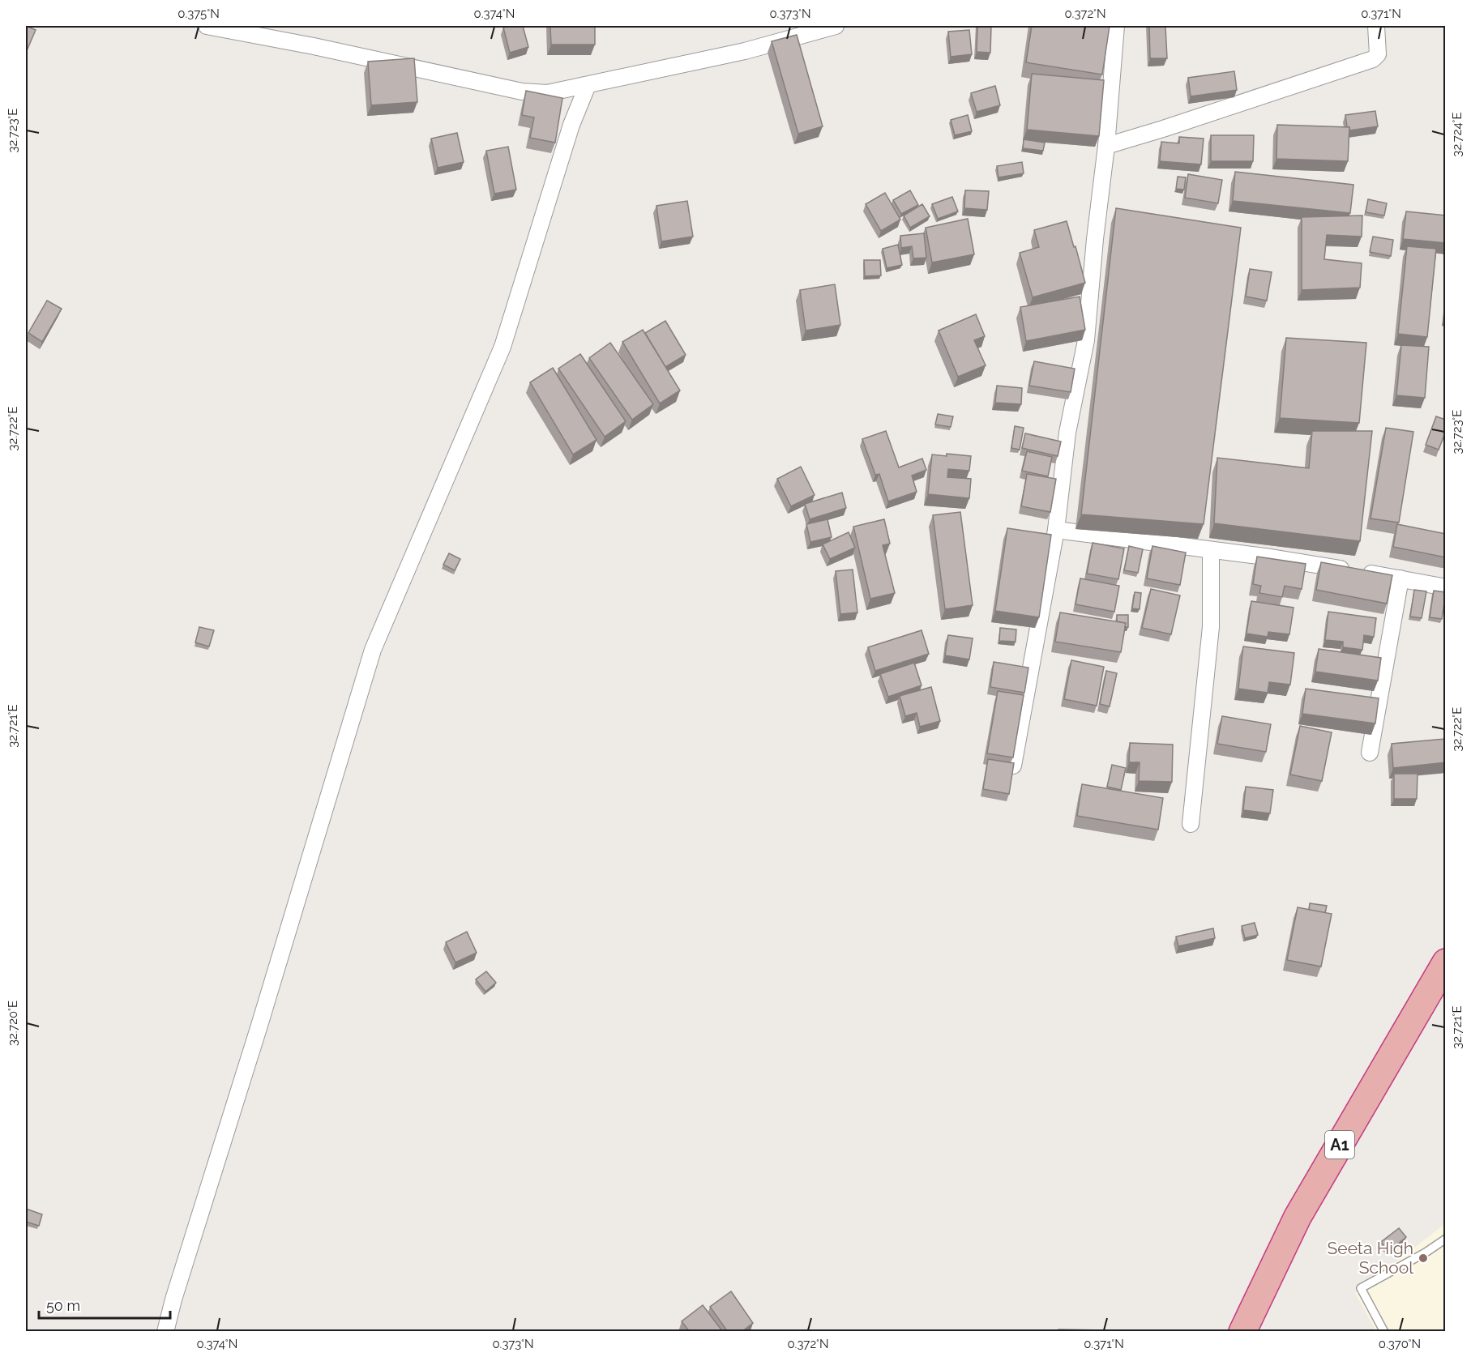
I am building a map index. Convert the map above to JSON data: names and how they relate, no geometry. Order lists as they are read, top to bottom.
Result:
{
  "streets": {
    "highway": ["A1"]
  },
  "places": ["Seeta High School"],
  "scale_bar": "50 m",
  "coordinates": [
    "0.375°N",
    "0.374°N",
    "0.373°N",
    "0.372°N",
    "0.371°N",
    "32.723°E",
    "32.724°E",
    "32.722°E",
    "32.721°E",
    "32.720°E",
    "0.370°N"
  ]
}
